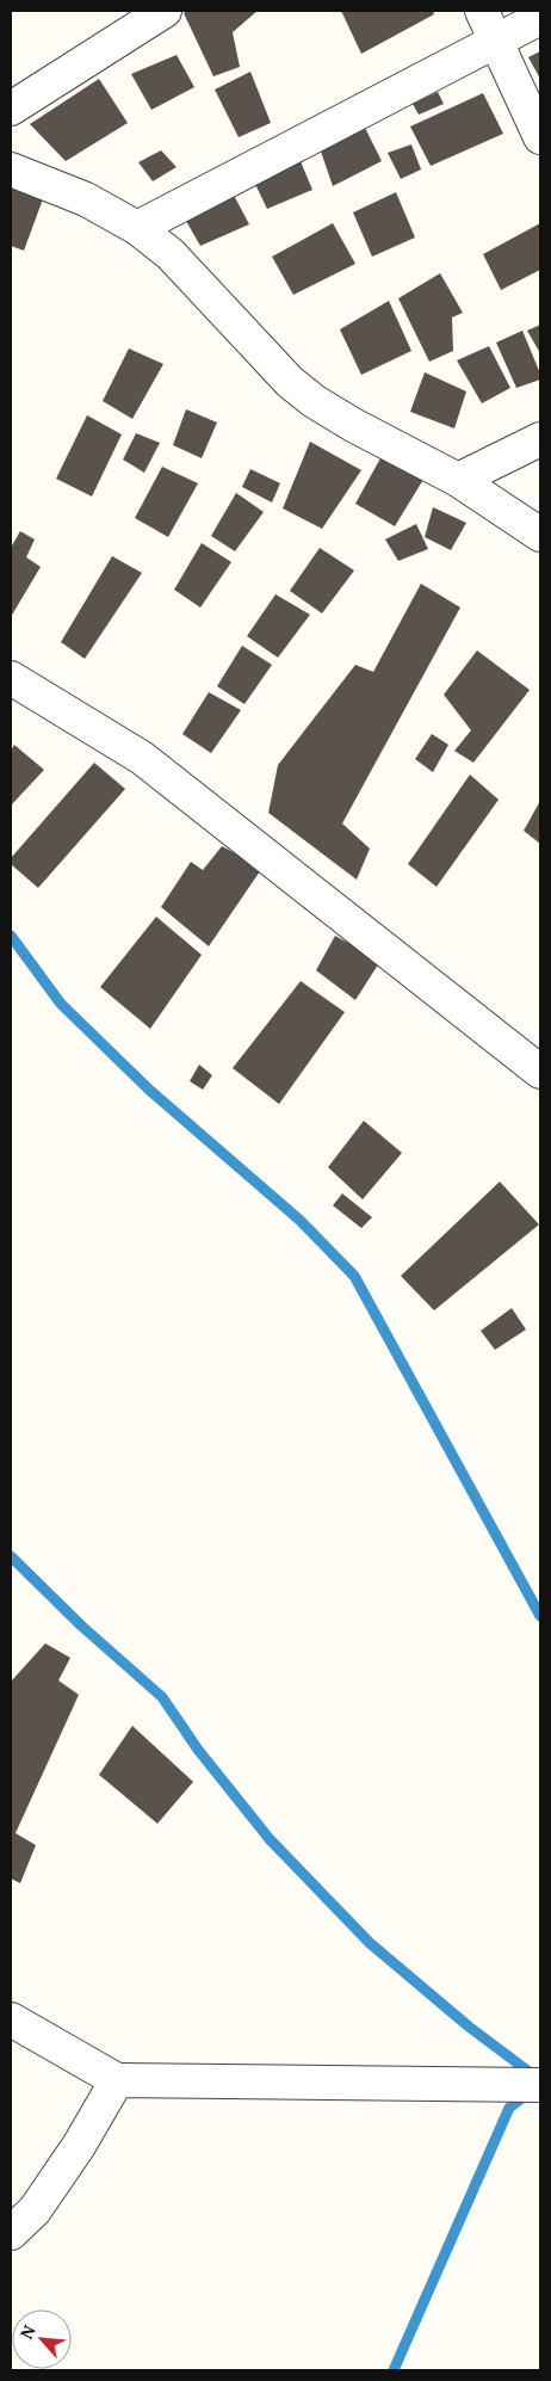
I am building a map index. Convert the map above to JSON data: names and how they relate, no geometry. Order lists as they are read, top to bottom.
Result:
{
  "north": "top left"
}
